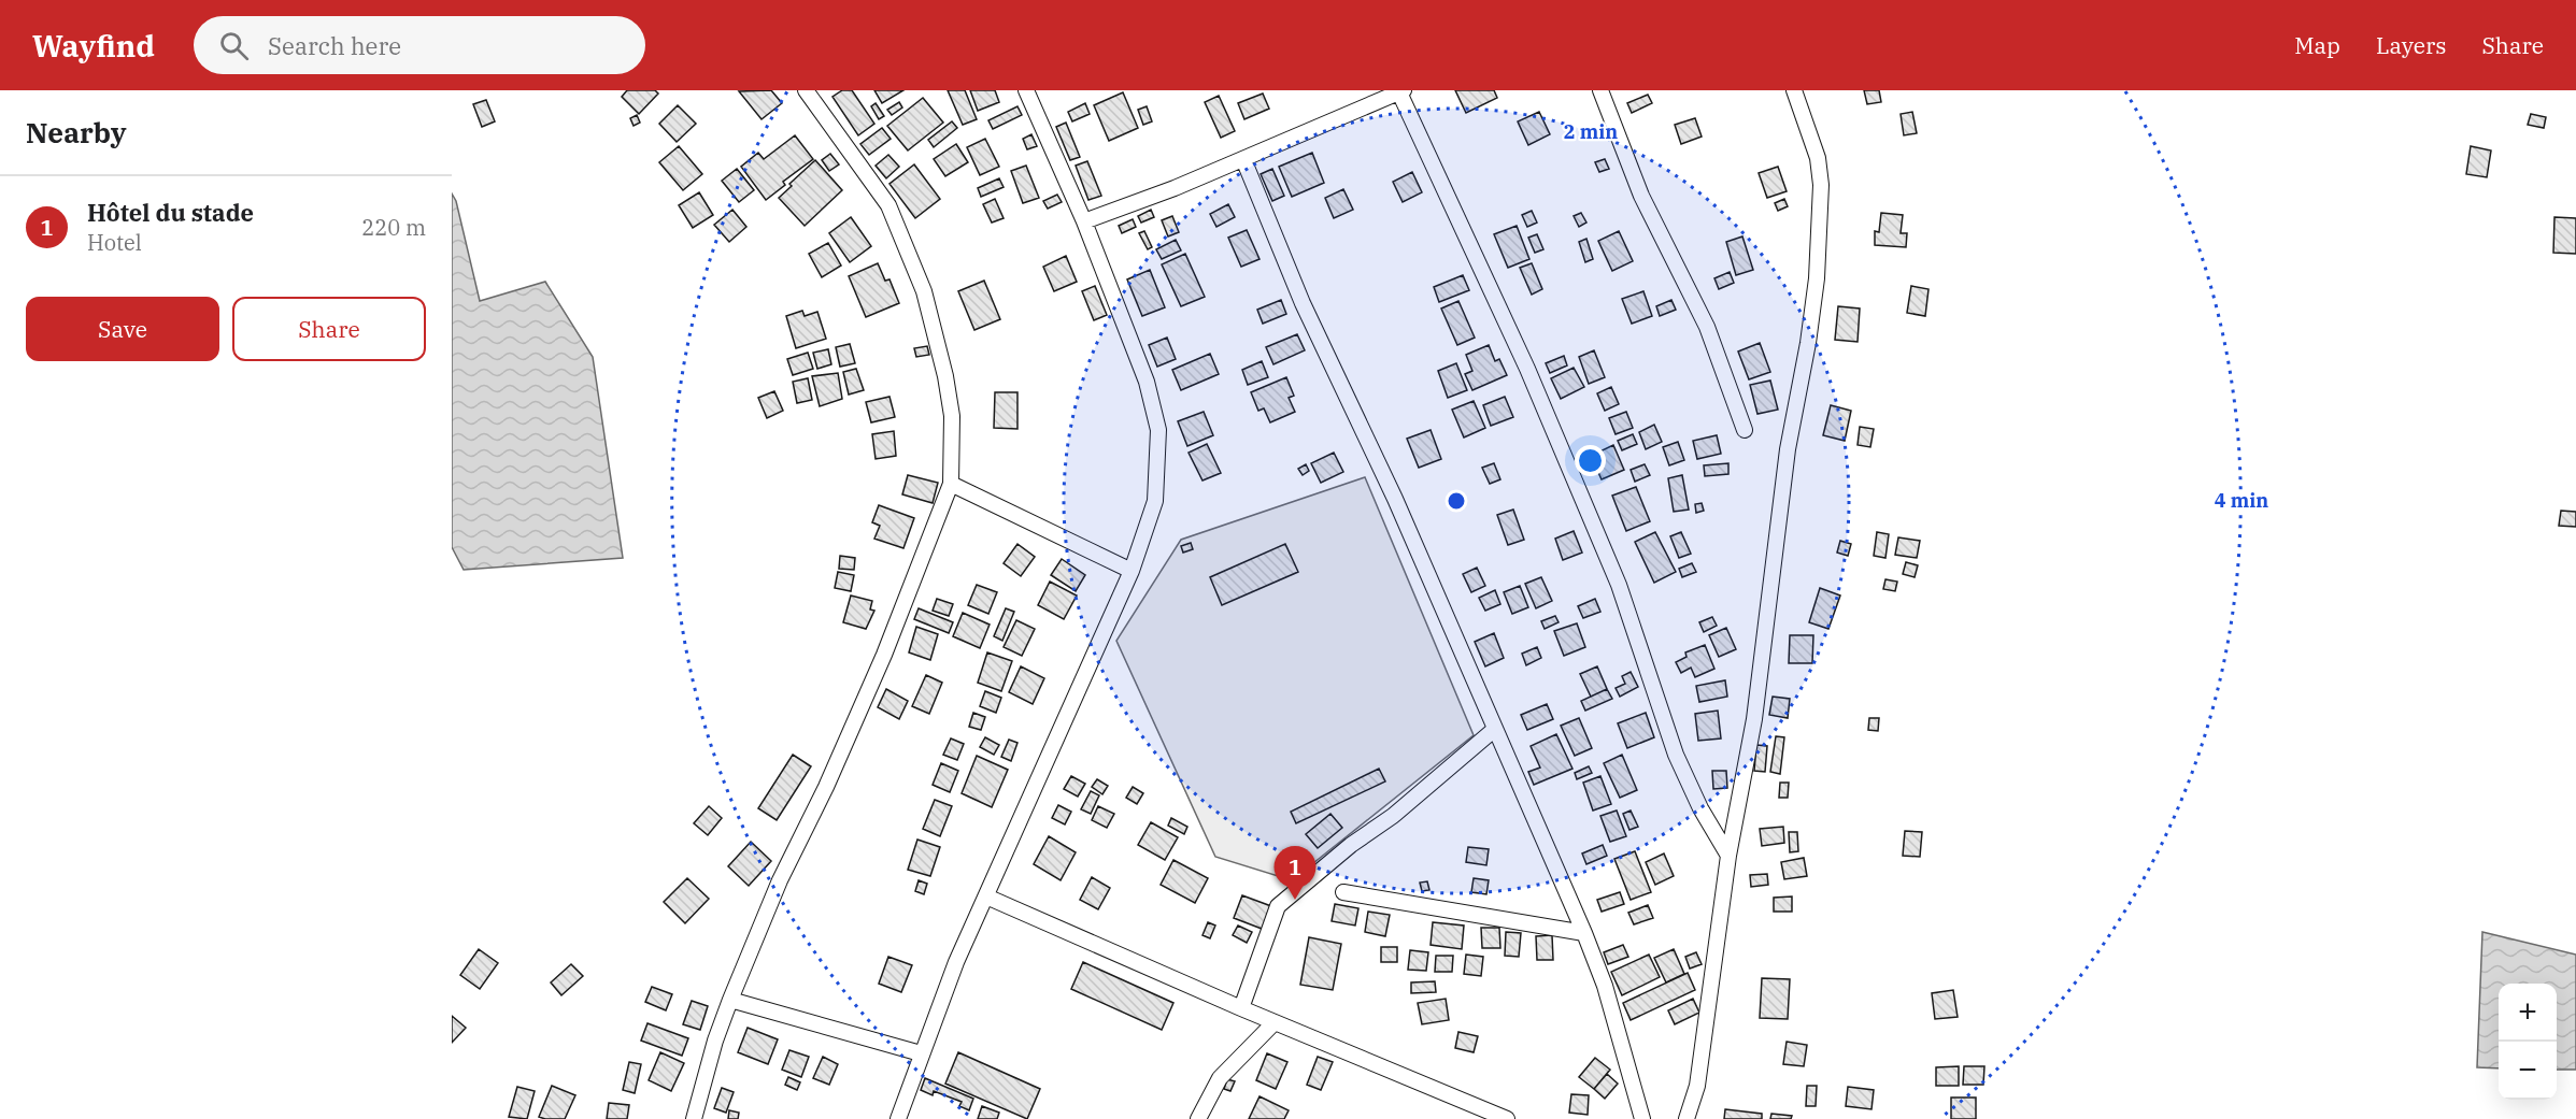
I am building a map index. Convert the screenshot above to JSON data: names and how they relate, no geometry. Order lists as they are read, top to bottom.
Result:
{
  "page": {
    "header": "Wayfind",
    "search": "Search here",
    "nav": ["Map", "Layers", "Share"],
    "heading": "Nearby",
    "list": [
      {
        "mark": "1",
        "name": "Hôtel du stade",
        "note": "Hotel",
        "value": "220 m"
      }
    ],
    "buttons": ["Save", "Share"],
    "pins": "1",
    "map_buttons": ["+", "−"]
  },
  "rings": ["2 min", "4 min"]
}
